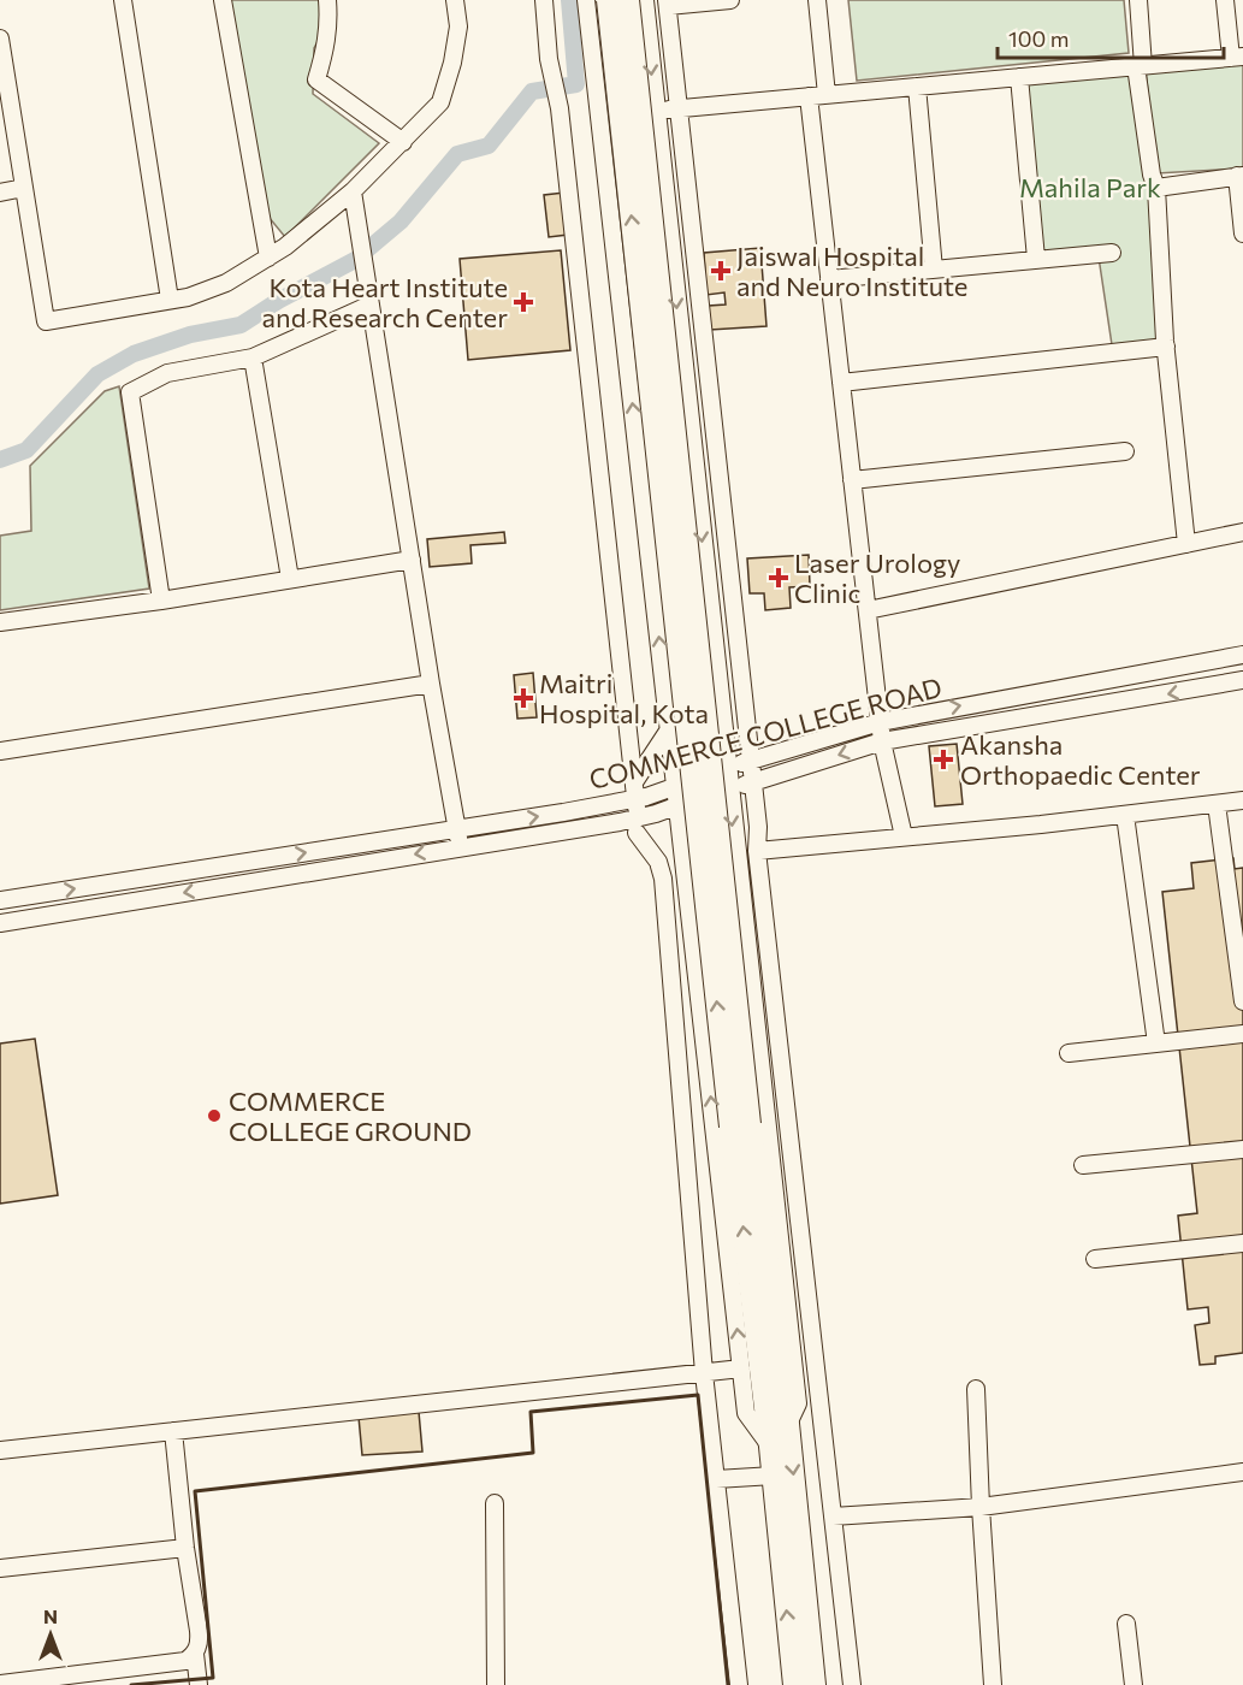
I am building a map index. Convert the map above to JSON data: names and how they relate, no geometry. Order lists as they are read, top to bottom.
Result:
{
  "streets": {
    "street": ["COMMERCE COLLEGE ROAD"]
  },
  "parks": ["Mahila Park"],
  "places": {
    "health": [
      "Jaiswal Hospital and Neuro Institute",
      "Kota Heart Institute and Research Center",
      "Laser Urology Clinic",
      "Maitri Hospital, Kota",
      "Akansha Orthopaedic Center"
    ],
    "other": ["COMMERCE COLLEGE GROUND"]
  },
  "scale_bar": "100 m",
  "north": "top"
}
